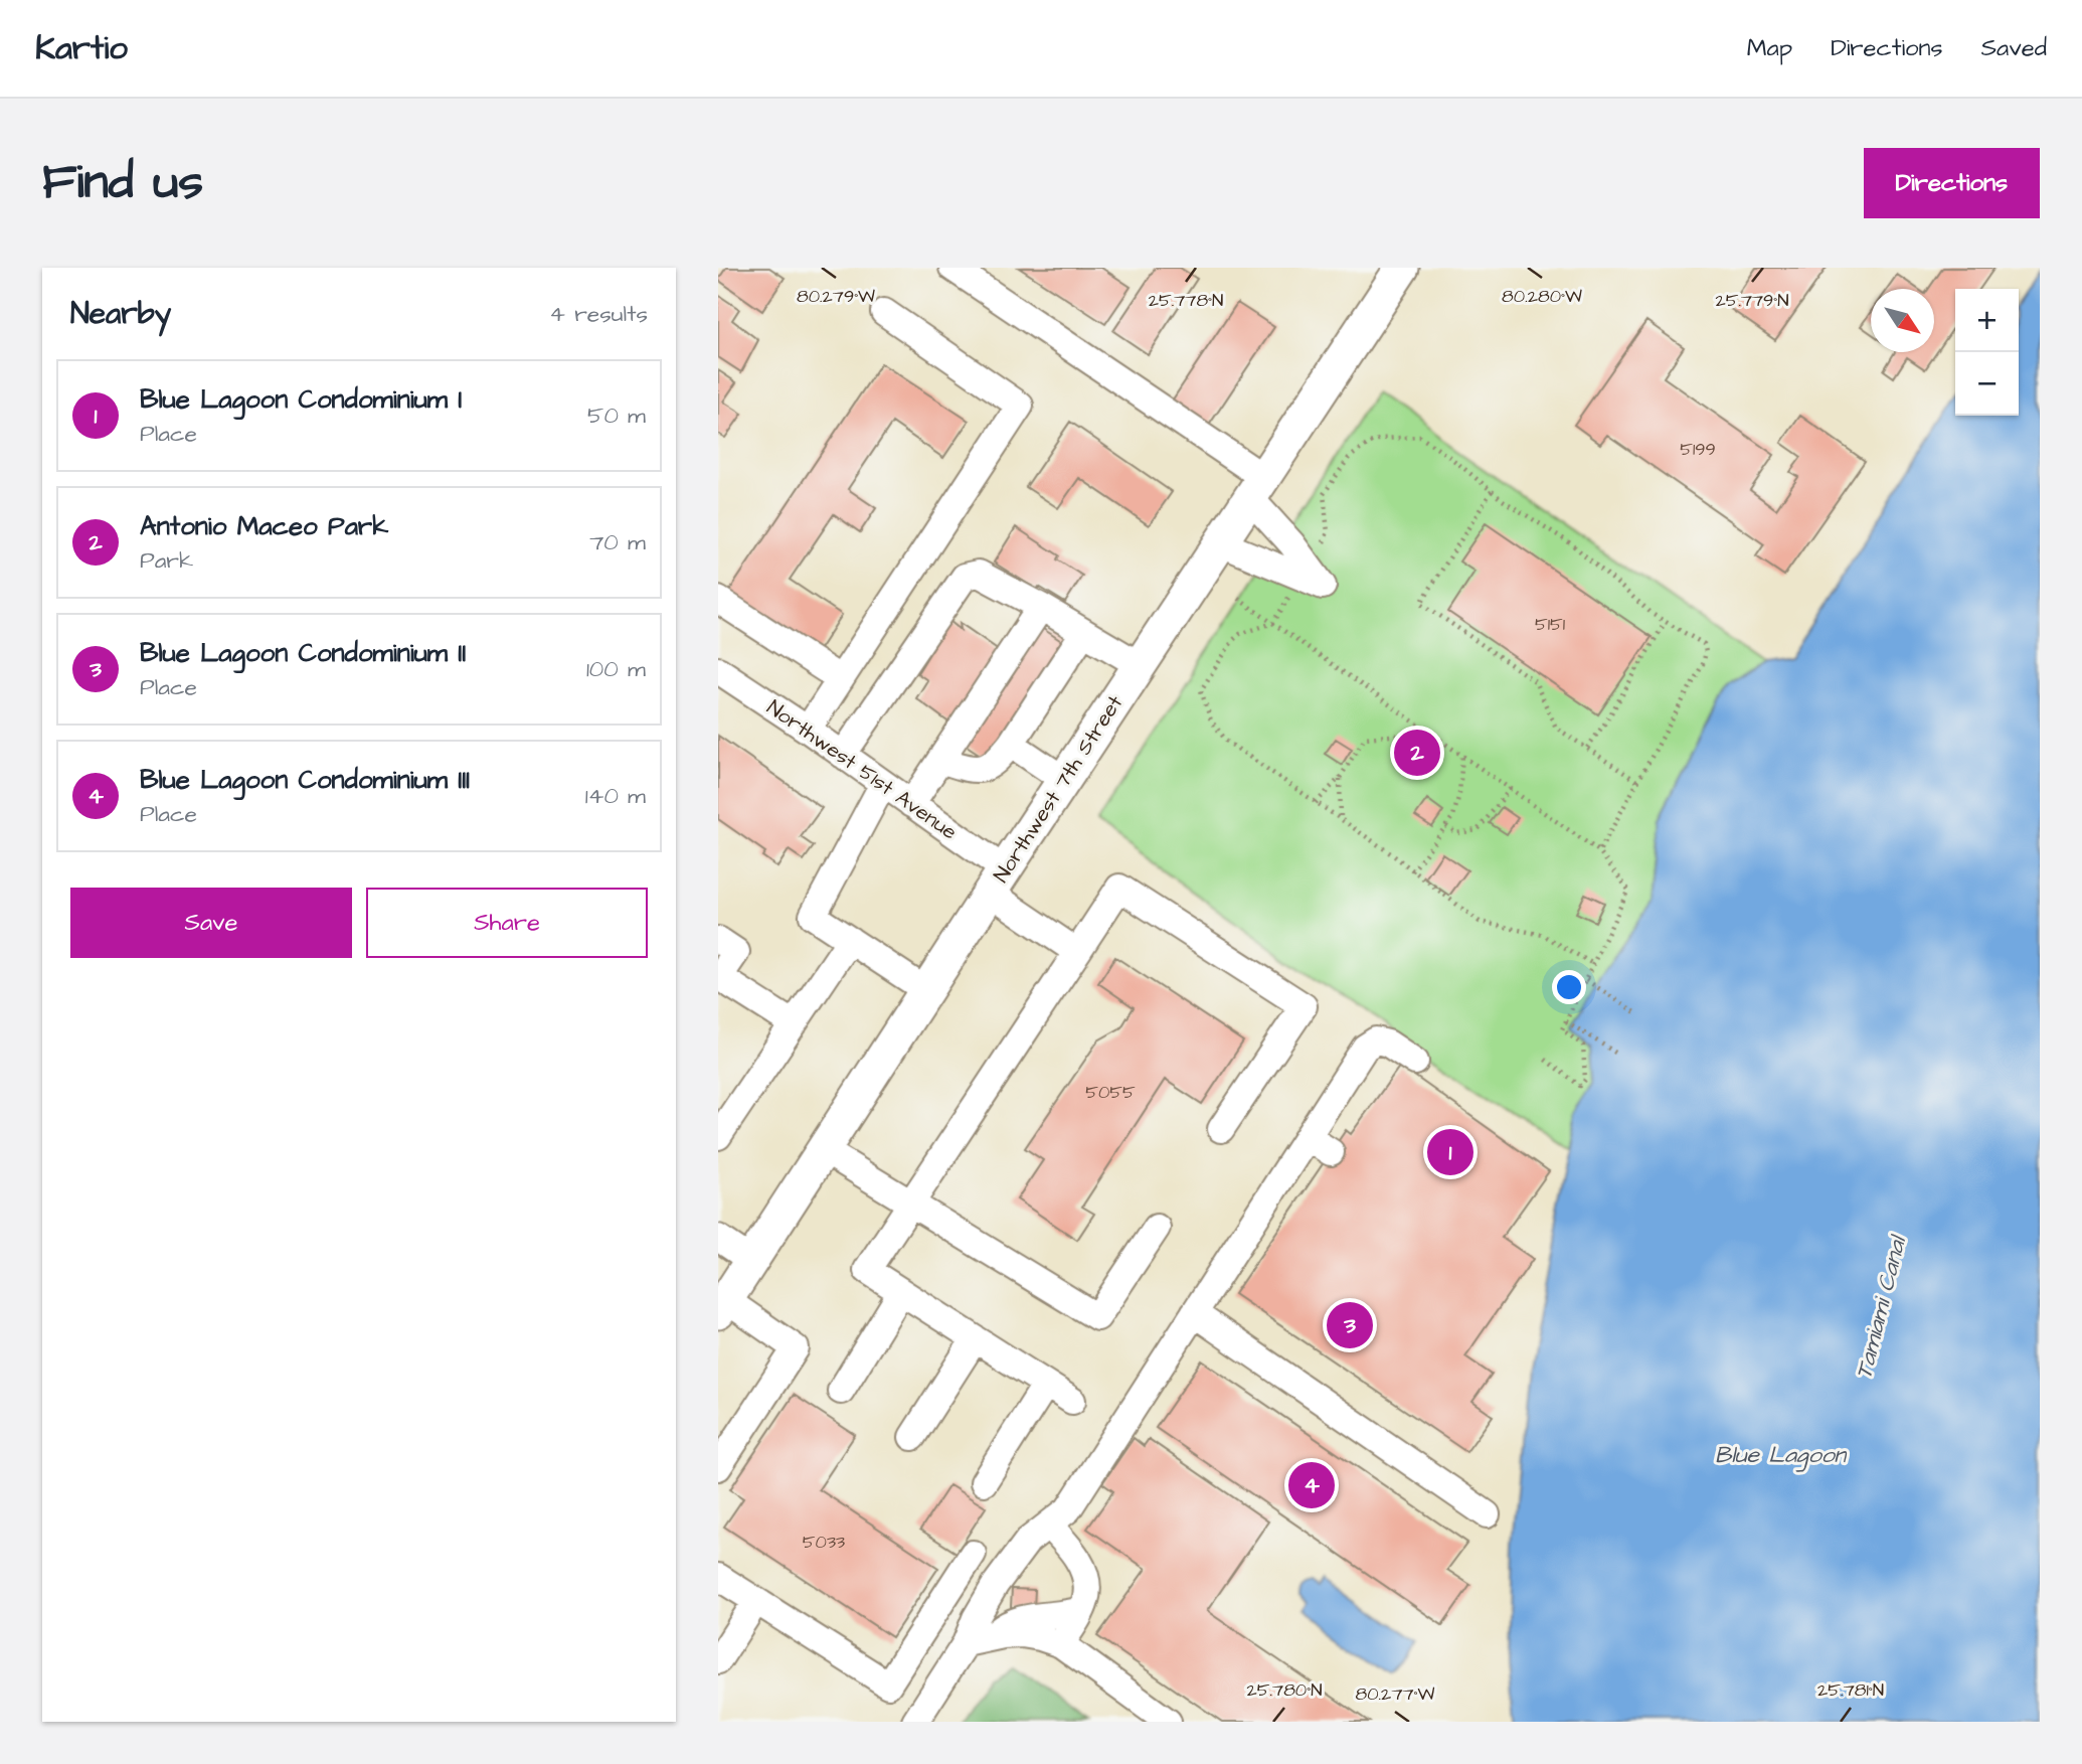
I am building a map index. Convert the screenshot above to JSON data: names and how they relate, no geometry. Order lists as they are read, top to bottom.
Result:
{
  "streets": {
    "main road": ["Northwest 7th Street"],
    "street": ["Northwest 51st Avenue"]
  },
  "crossings": [
    ["Northwest 51st Avenue", "Northwest 7th Street"]
  ],
  "water": ["Tamiami Canal", "Blue Lagoon"],
  "house_numbers": [
    "5199",
    "5151",
    "5055",
    "5033"
  ],
  "north": "bottom right",
  "page": {
    "header": "Kartio",
    "nav": ["Map", "Directions", "Saved"],
    "buttons": [
      "Directions",
      ["Save", "Share"]
    ],
    "title": "Find us",
    "heading": ["Nearby", "4 results"],
    "map_buttons": ["+", "−"],
    "list": [
      {
        "mark": "1",
        "name": "Blue Lagoon Condominium I",
        "note": "Place",
        "value": "50 m"
      },
      {
        "mark": "2",
        "name": "Antonio Maceo Park",
        "note": "Park",
        "value": "70 m"
      },
      {
        "mark": "3",
        "name": "Blue Lagoon Condominium II",
        "note": "Place",
        "value": "100 m"
      },
      {
        "mark": "4",
        "name": "Blue Lagoon Condominium III",
        "note": "Place",
        "value": "140 m"
      }
    ],
    "pins": [
      "2",
      "1",
      "3",
      "4"
    ]
  },
  "coordinates": [
    "80.279°W",
    "80.280°W",
    "25.778°N",
    "25.779°N",
    "25.780°N",
    "25.781°N",
    "80.277°W"
  ]
}
